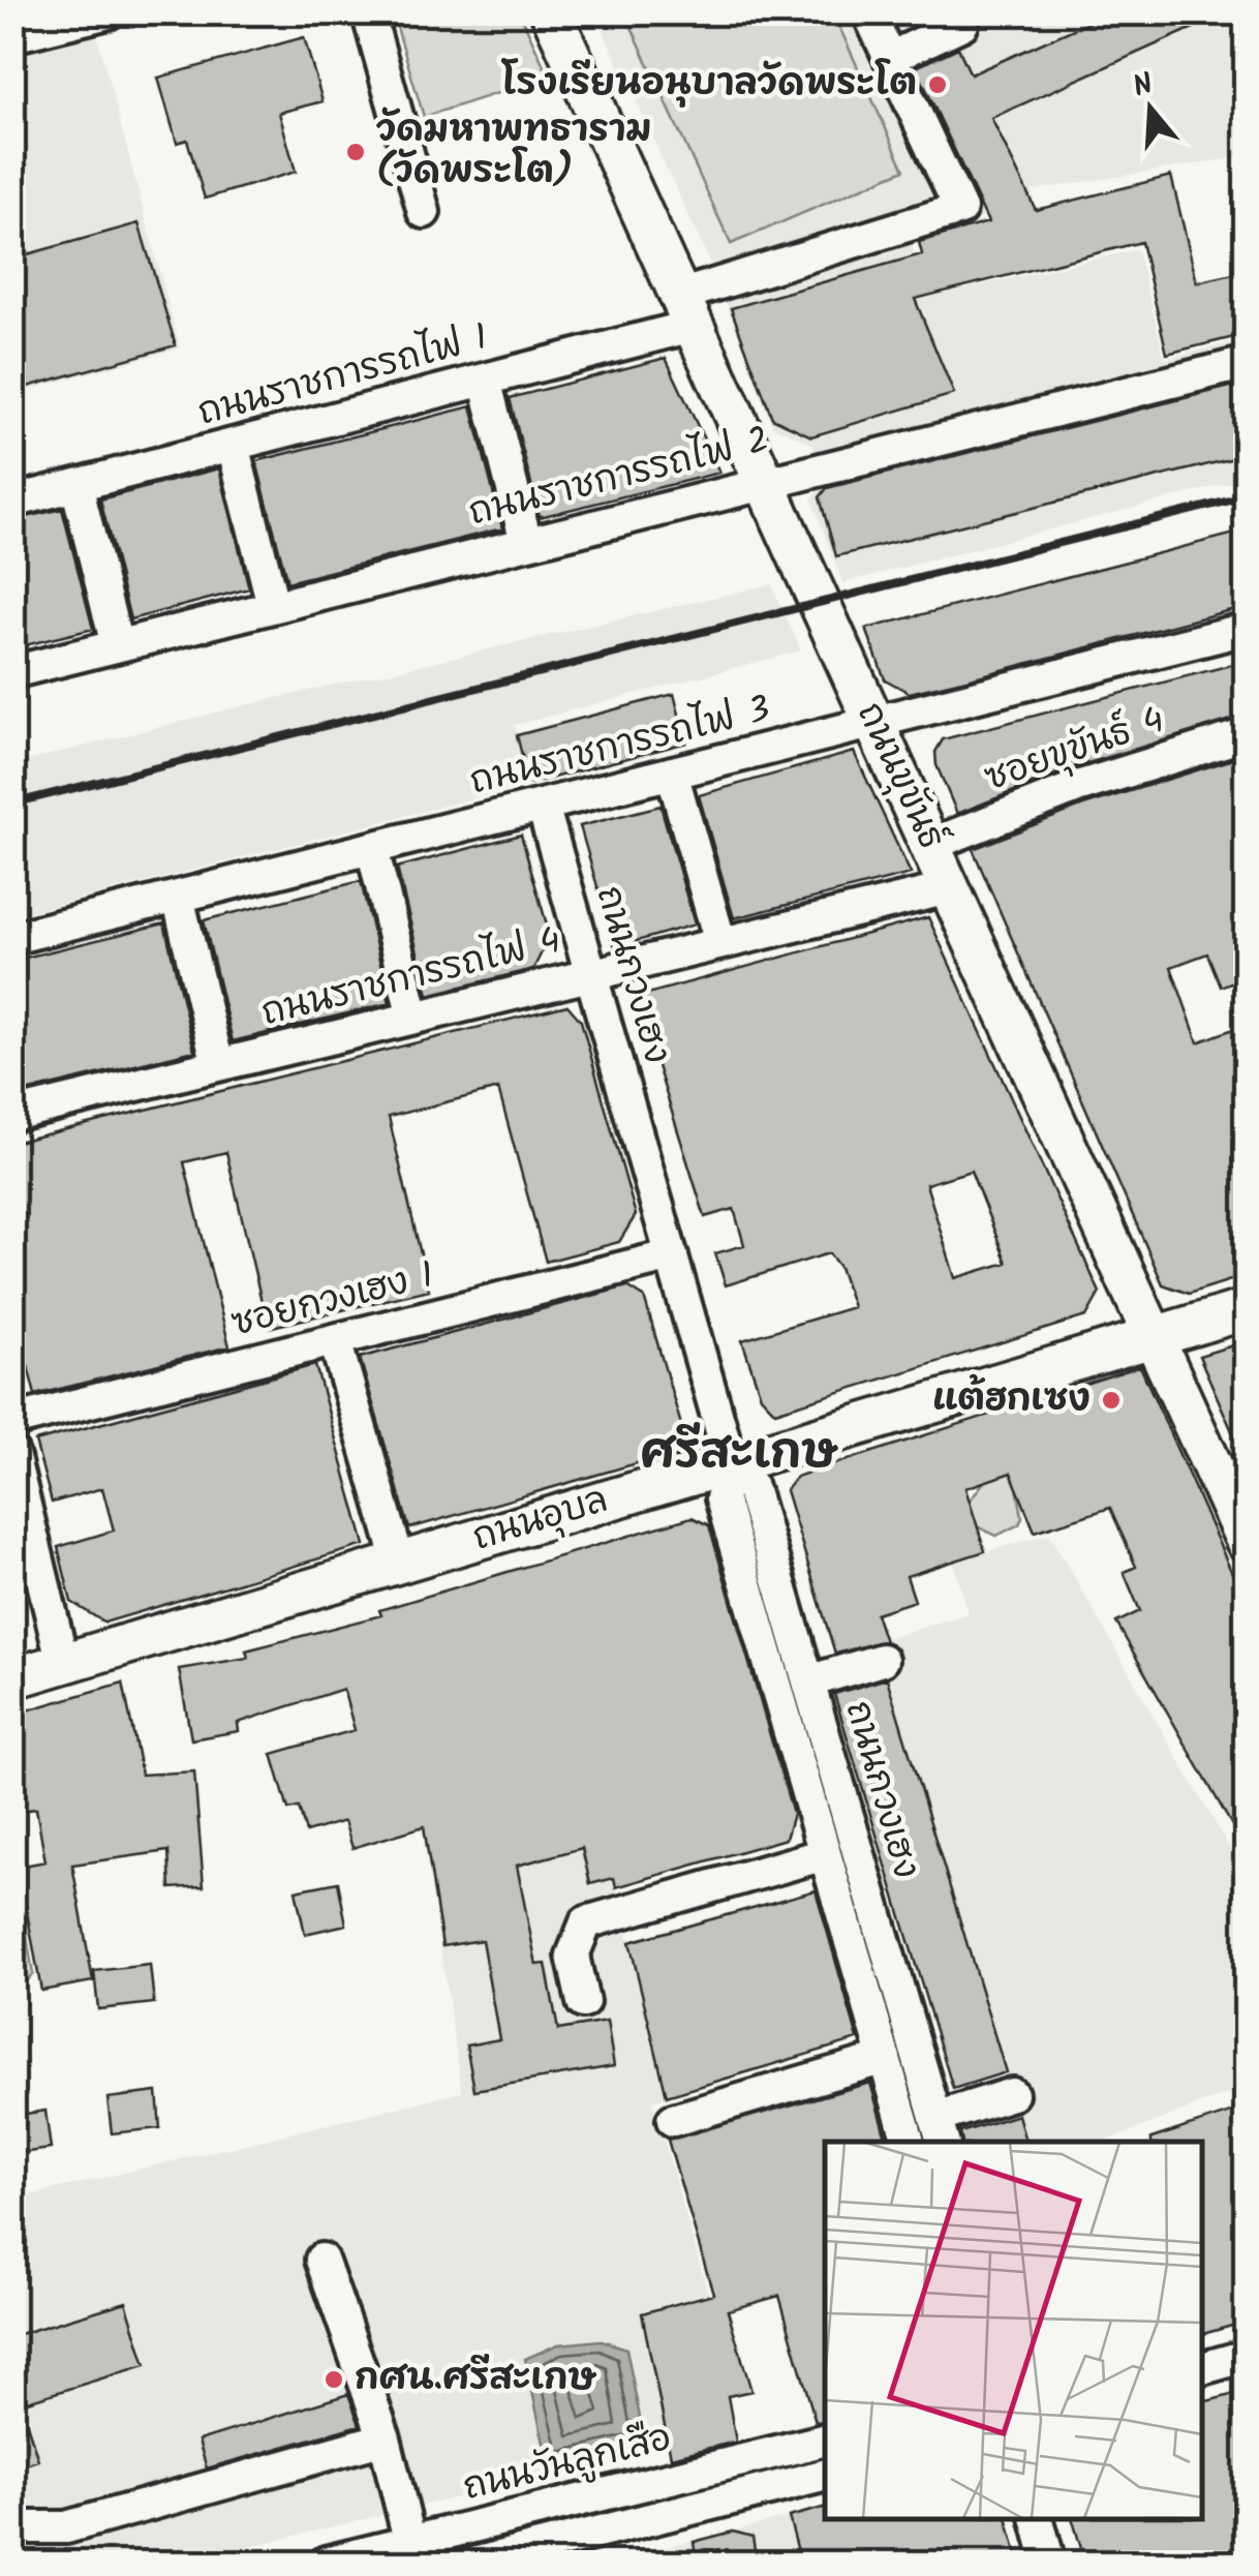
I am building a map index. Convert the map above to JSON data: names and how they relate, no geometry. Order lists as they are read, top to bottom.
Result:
{
  "streets": {
    "main road": ["ถนนขุขันธ์", "ถนนอุบล"],
    "street": [
      "ถนนราชการรถไฟ 1",
      "ถนนราชการรถไฟ 2",
      "ถนนราชการรถไฟ 3",
      "ซอยขุขันธ์ 4",
      "ถนนกวงเฮง",
      "ถนนราชการรถไฟ 4",
      "ซอยกวงเฮง 1",
      "ถนนวันลูกเสือ"
    ]
  },
  "crossings": [
    ["ถนนราชการรถไฟ 1", "ถนนขุขันธ์"],
    ["ถนนราชการรถไฟ 2", "ถนนขุขันธ์"],
    ["ถนนราชการรถไฟ 3", "ถนนขุขันธ์"],
    ["ถนนราชการรถไฟ 3", "ถนนกวงเฮง"],
    ["ซอยขุขันธ์ 4", "ถนนขุขันธ์"],
    ["ถนนขุขันธ์", "ถนนราชการรถไฟ 4"],
    ["ถนนขุขันธ์", "ถนนอุบล"],
    ["ถนนกวงเฮง", "ถนนราชการรถไฟ 4"],
    ["ถนนกวงเฮง", "ซอยกวงเฮง 1"],
    ["ถนนกวงเฮง", "ถนนอุบล"]
  ],
  "districts": ["ศรีสะเกษ"],
  "places": [
    "โรงเรียนอนุบาลวัดพระโต",
    "วัดมหาพุทธาราม (วัดพระโต)",
    "แต้ฮกเซง",
    "กศน.ศรีสะเกษ"
  ],
  "north": "top"
}
